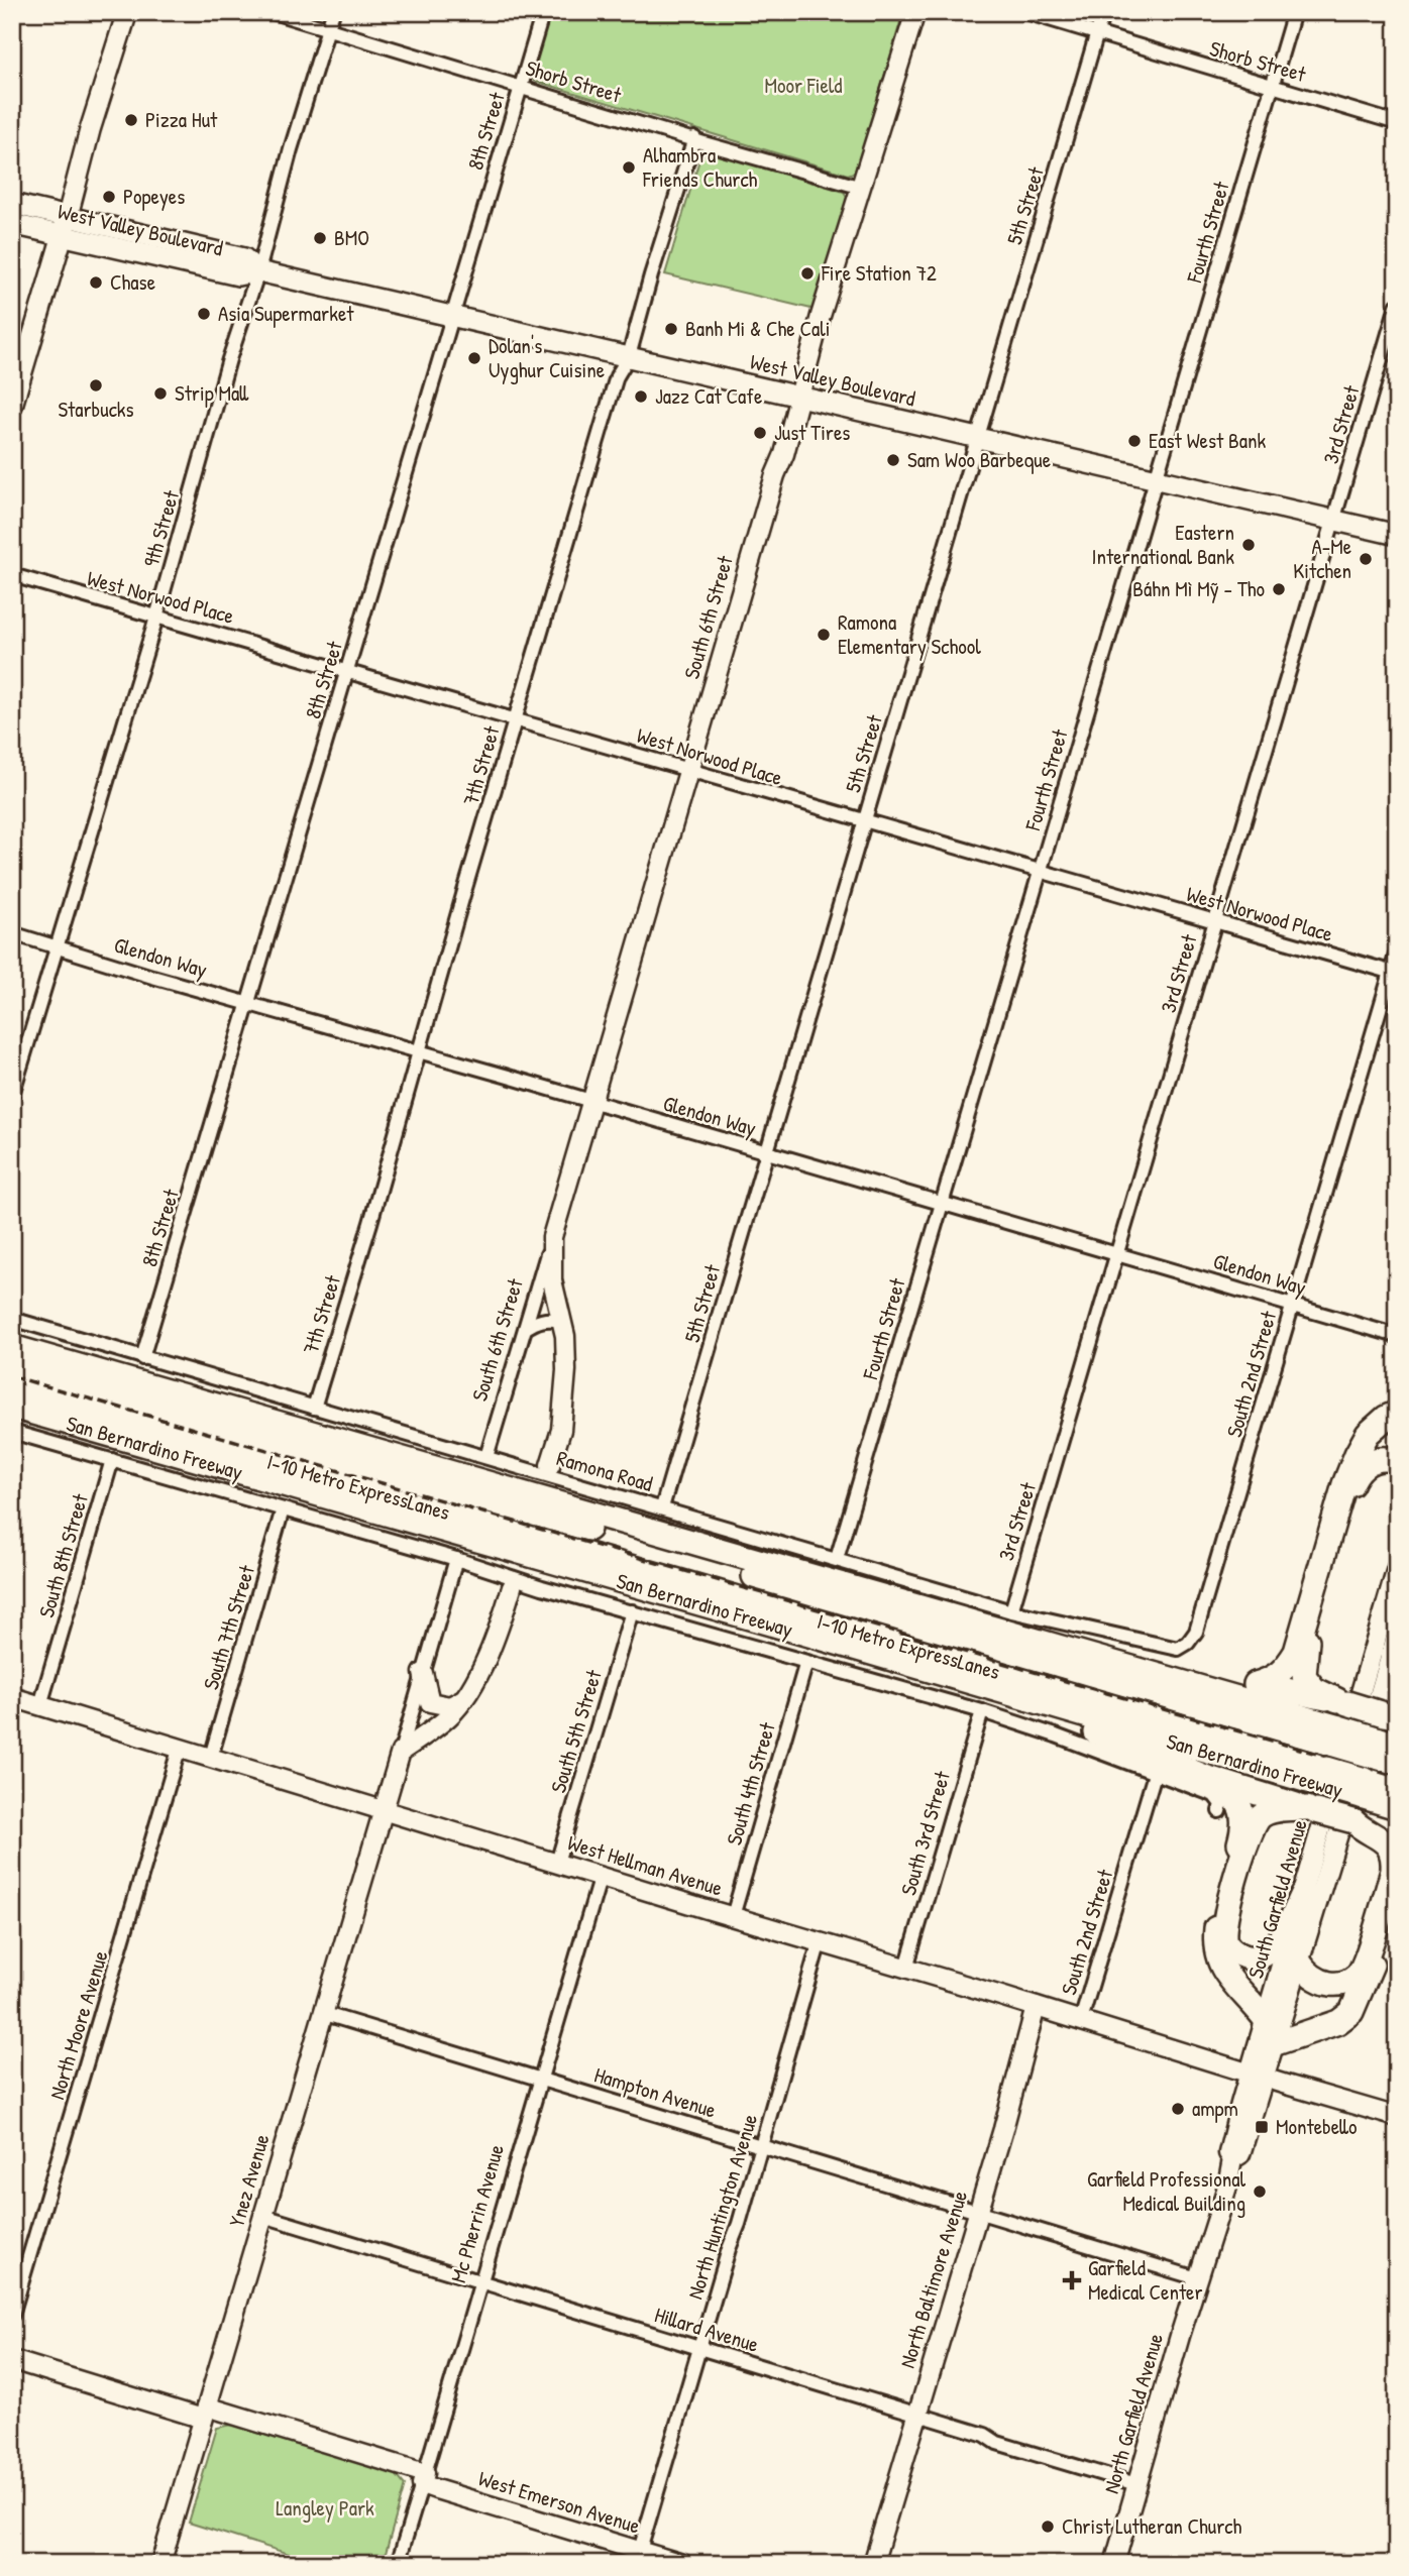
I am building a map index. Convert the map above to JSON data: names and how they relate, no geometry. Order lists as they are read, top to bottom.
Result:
{
  "streets": {
    "highway": ["San Bernardino Freeway", "I-10 Metro ExpressLanes"],
    "main road": ["West Valley Boulevard"],
    "street": [
      "Shorb Street",
      "8th Street",
      "5th Street",
      "Fourth Street",
      "3rd Street",
      "9th Street",
      "West Norwood Place",
      "South 6th Street",
      "7th Street",
      "Glendon Way",
      "South 2nd Street",
      "Ramona Road",
      "South 8th Street",
      "South 7th Street",
      "South 5th Street",
      "South 4th Street",
      "South 3rd Street",
      "West Hellman Avenue",
      "South Garfield Avenue",
      "North Moore Avenue",
      "Hampton Avenue",
      "Ynez Avenue",
      "North Huntington Avenue",
      "Mc Pherrin Avenue",
      "North Baltimore Avenue",
      "Hillard Avenue",
      "North Garfield Avenue",
      "West Emerson Avenue"
    ]
  },
  "crossings": [
    ["Shorb Street", "8th Street"],
    ["Shorb Street", "5th Street"],
    ["Shorb Street", "Fourth Street"],
    ["Shorb Street", "9th Street"],
    ["Shorb Street", "South 6th Street"],
    ["Shorb Street", "7th Street"],
    ["8th Street", "West Valley Boulevard"],
    ["8th Street", "West Norwood Place"],
    ["8th Street", "Glendon Way"],
    ["8th Street", "Ramona Road"],
    ["5th Street", "West Valley Boulevard"],
    ["5th Street", "West Norwood Place"],
    ["5th Street", "Glendon Way"],
    ["5th Street", "Ramona Road"],
    ["West Valley Boulevard", "Fourth Street"],
    ["West Valley Boulevard", "3rd Street"],
    ["West Valley Boulevard", "9th Street"],
    ["West Valley Boulevard", "South 6th Street"],
    ["West Valley Boulevard", "7th Street"],
    ["Fourth Street", "West Norwood Place"],
    ["Fourth Street", "Glendon Way"],
    ["Fourth Street", "Ramona Road"],
    ["3rd Street", "West Norwood Place"],
    ["3rd Street", "Glendon Way"],
    ["3rd Street", "Ramona Road"],
    ["9th Street", "West Norwood Place"],
    ["9th Street", "Glendon Way"],
    ["West Norwood Place", "South 6th Street"],
    ["West Norwood Place", "7th Street"],
    ["West Norwood Place", "South 2nd Street"],
    ["South 6th Street", "Glendon Way"],
    ["South 6th Street", "Ramona Road"],
    ["7th Street", "Glendon Way"],
    ["7th Street", "Ramona Road"],
    ["Glendon Way", "South 2nd Street"],
    ["South 2nd Street", "Ramona Road"],
    ["South 2nd Street", "West Hellman Avenue"],
    ["San Bernardino Freeway", "I-10 Metro ExpressLanes"],
    ["South 8th Street", "West Hellman Avenue"],
    ["South 7th Street", "West Hellman Avenue"],
    ["South 5th Street", "West Hellman Avenue"],
    ["South 4th Street", "West Hellman Avenue"],
    ["South 3rd Street", "West Hellman Avenue"],
    ["West Hellman Avenue", "South Garfield Avenue"],
    ["West Hellman Avenue", "North Moore Avenue"],
    ["West Hellman Avenue", "Ynez Avenue"],
    ["West Hellman Avenue", "North Huntington Avenue"],
    ["West Hellman Avenue", "Mc Pherrin Avenue"],
    ["West Hellman Avenue", "North Baltimore Avenue"],
    ["West Hellman Avenue", "North Garfield Avenue"],
    ["South Garfield Avenue", "North Garfield Avenue"],
    ["Hampton Avenue", "Ynez Avenue"],
    ["Hampton Avenue", "North Huntington Avenue"],
    ["Hampton Avenue", "Mc Pherrin Avenue"],
    ["Hampton Avenue", "North Baltimore Avenue"],
    ["Ynez Avenue", "Hillard Avenue"],
    ["Ynez Avenue", "West Emerson Avenue"],
    ["North Huntington Avenue", "Hillard Avenue"],
    ["North Huntington Avenue", "West Emerson Avenue"],
    ["Mc Pherrin Avenue", "Hillard Avenue"],
    ["Mc Pherrin Avenue", "West Emerson Avenue"],
    ["North Baltimore Avenue", "Hillard Avenue"],
    ["Hillard Avenue", "North Garfield Avenue"]
  ],
  "parks": ["Moor Field", "Langley Park"],
  "places": {
    "other": [
      "Pizza Hut",
      "Alhambra Friends Church",
      "Popeyes",
      "BMO",
      "Fire Station 72",
      "Chase",
      "Asia Supermarket",
      "Banh Mi & Che Cali",
      "Dolan's Uyghur Cuisine",
      "Starbucks",
      "Strip Mall",
      "Jazz Cat Cafe",
      "Just Tires",
      "East West Bank",
      "Sam Woo Barbeque",
      "Eastern International Bank",
      "A-Me Kitchen",
      "Báhn Mì Mỹ - Tho",
      "Ramona Elementary School",
      "ampm",
      "Garfield Professional Medical Building",
      "Christ Lutheran Church"
    ],
    "transit": ["Montebello"],
    "health": ["Garfield Medical Center"]
  }
}
